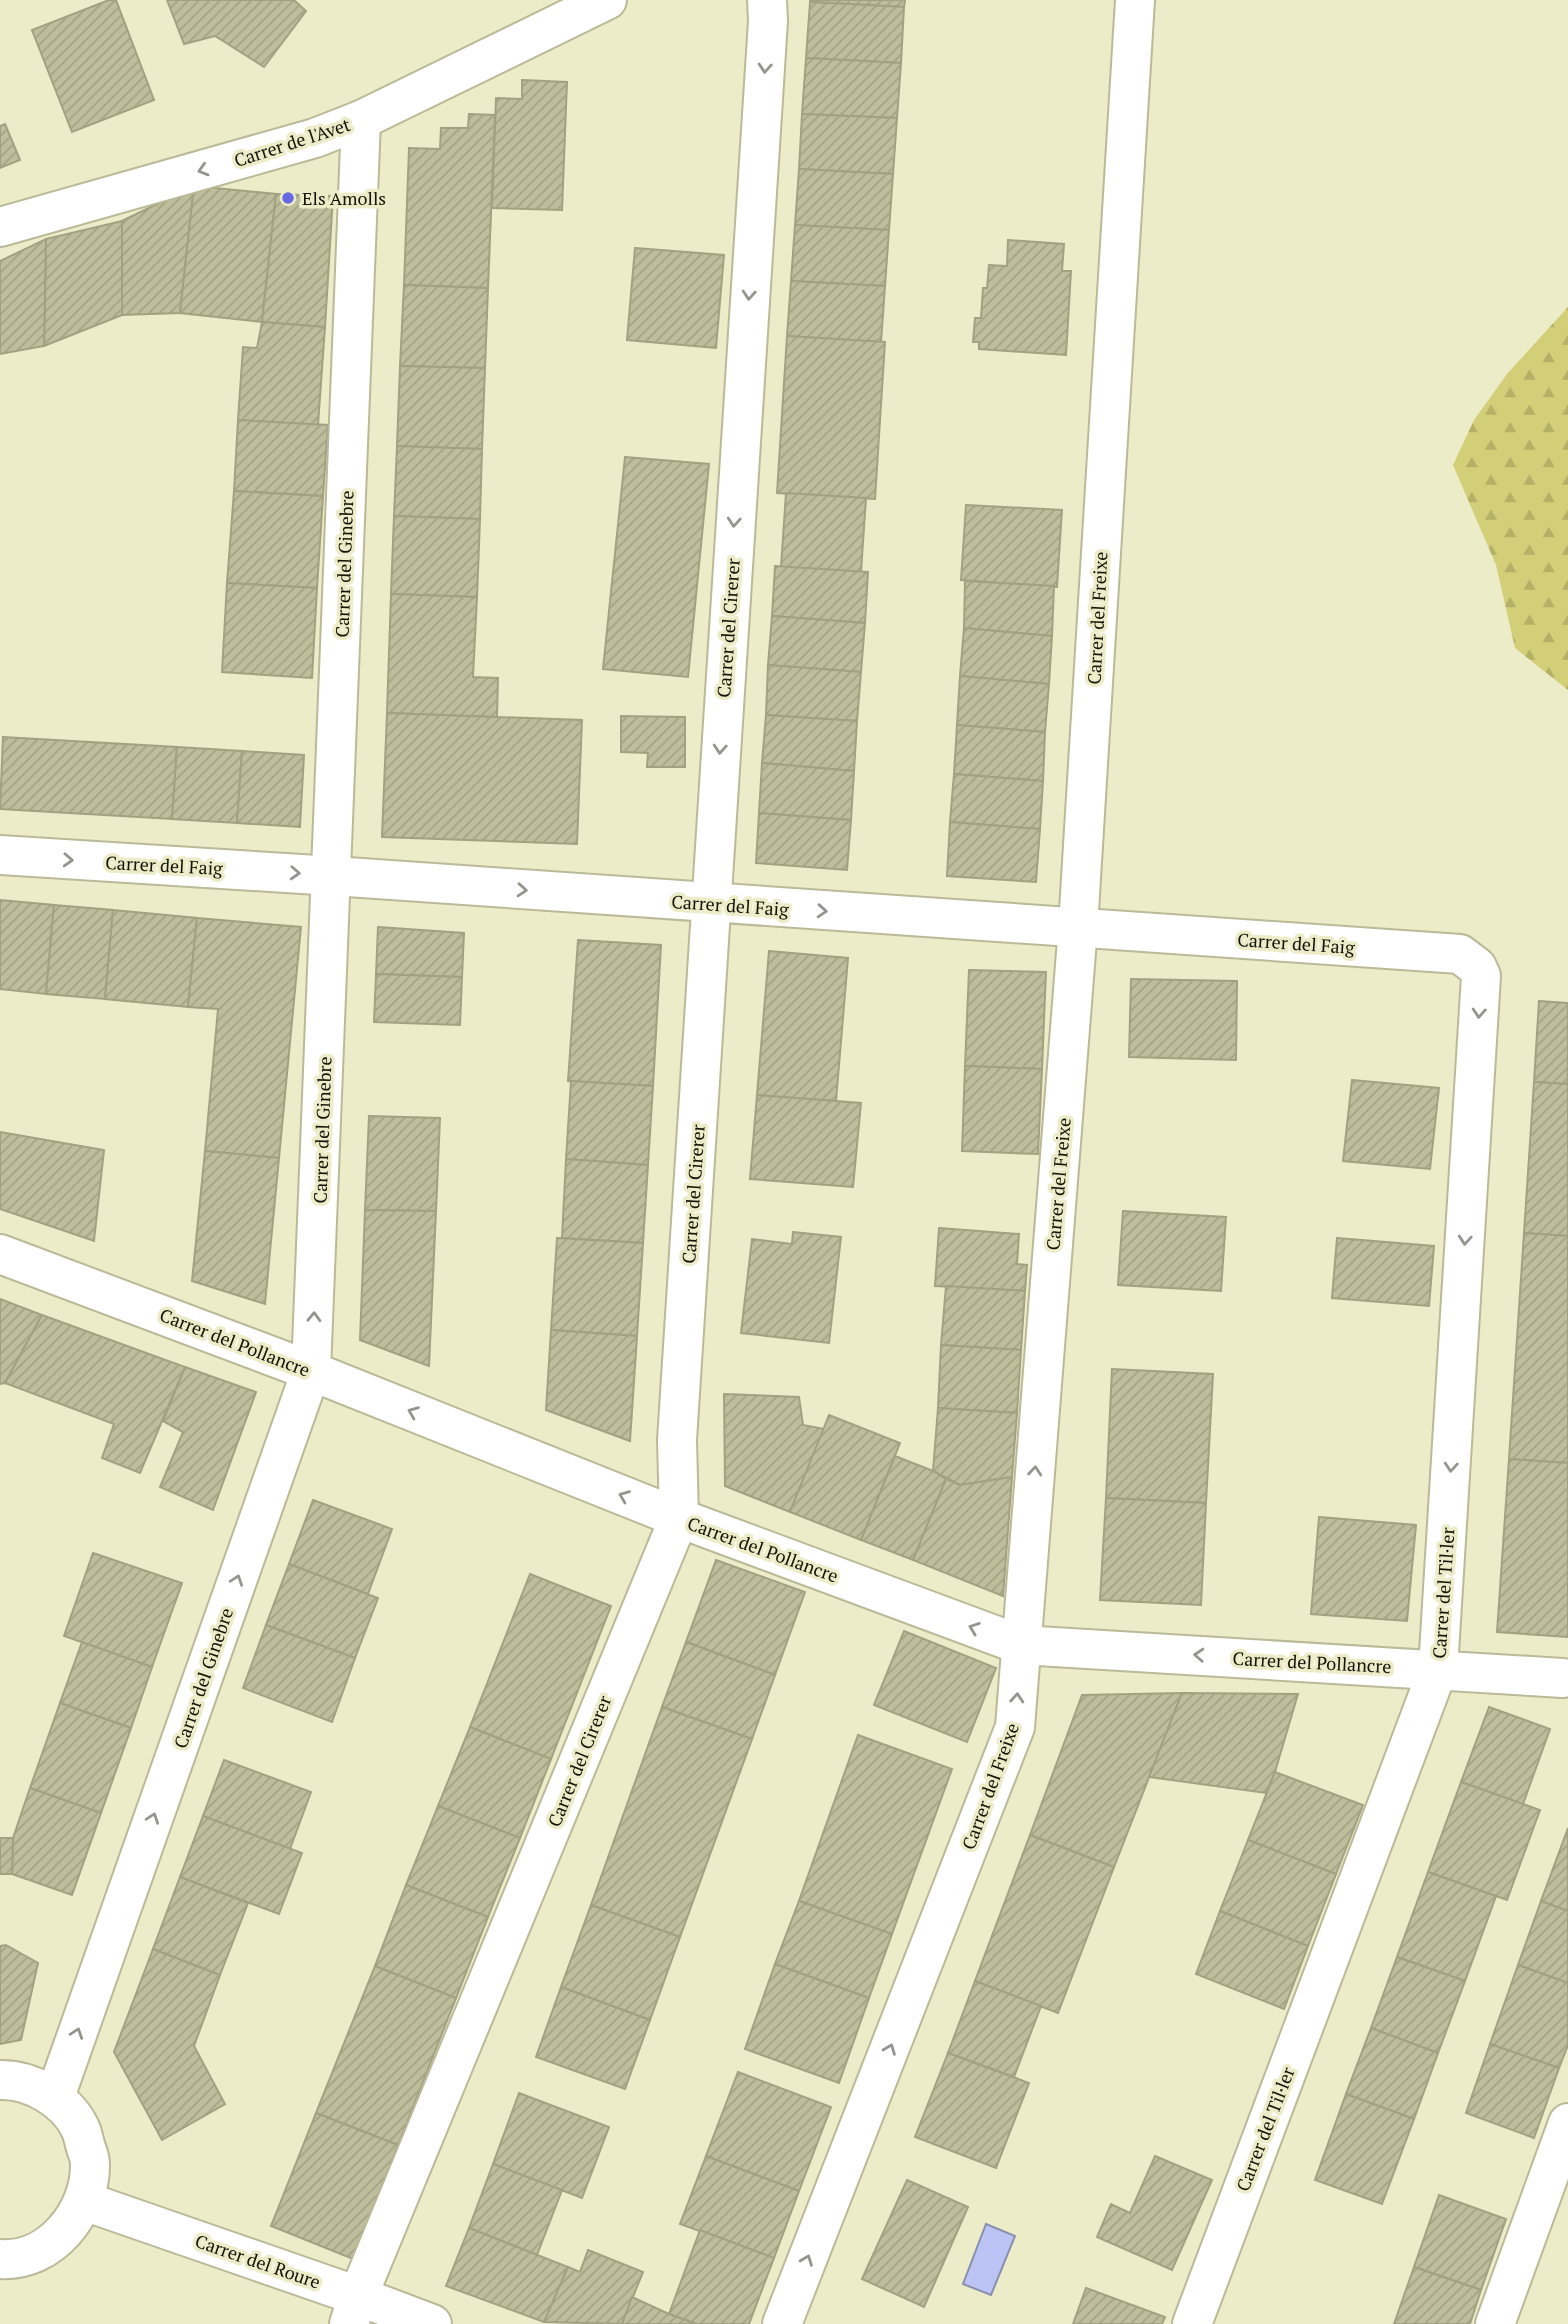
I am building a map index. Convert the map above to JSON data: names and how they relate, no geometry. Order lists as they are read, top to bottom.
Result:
{
  "streets": {
    "street": [
      "Carrer de l'Avet",
      "Carrer del Ginebre",
      "Carrer del Freixe",
      "Carrer del Cirerer",
      "Carrer del Faig",
      "Carrer del Pollancre",
      "Carrer del Til·ler",
      "Carrer del Roure"
    ]
  },
  "crossings": [
    ["Carrer de l'Avet", "Carrer del Ginebre"],
    ["Carrer del Ginebre", "Carrer del Faig"],
    ["Carrer del Ginebre", "Carrer del Pollancre"],
    ["Carrer del Freixe", "Carrer del Faig"],
    ["Carrer del Freixe", "Carrer del Pollancre"],
    ["Carrer del Cirerer", "Carrer del Faig"],
    ["Carrer del Cirerer", "Carrer del Pollancre"],
    ["Carrer del Cirerer", "Carrer del Roure"],
    ["Carrer del Faig", "Carrer del Til·ler"],
    ["Carrer del Pollancre", "Carrer del Til·ler"]
  ],
  "one_way": [
    "Carrer de l'Avet",
    "Carrer del Ginebre",
    "Carrer del Freixe",
    "Carrer del Cirerer",
    "Carrer del Faig",
    "Carrer del Pollancre",
    "Carrer del Til·ler"
  ],
  "places": ["Els Amolls"]
}
